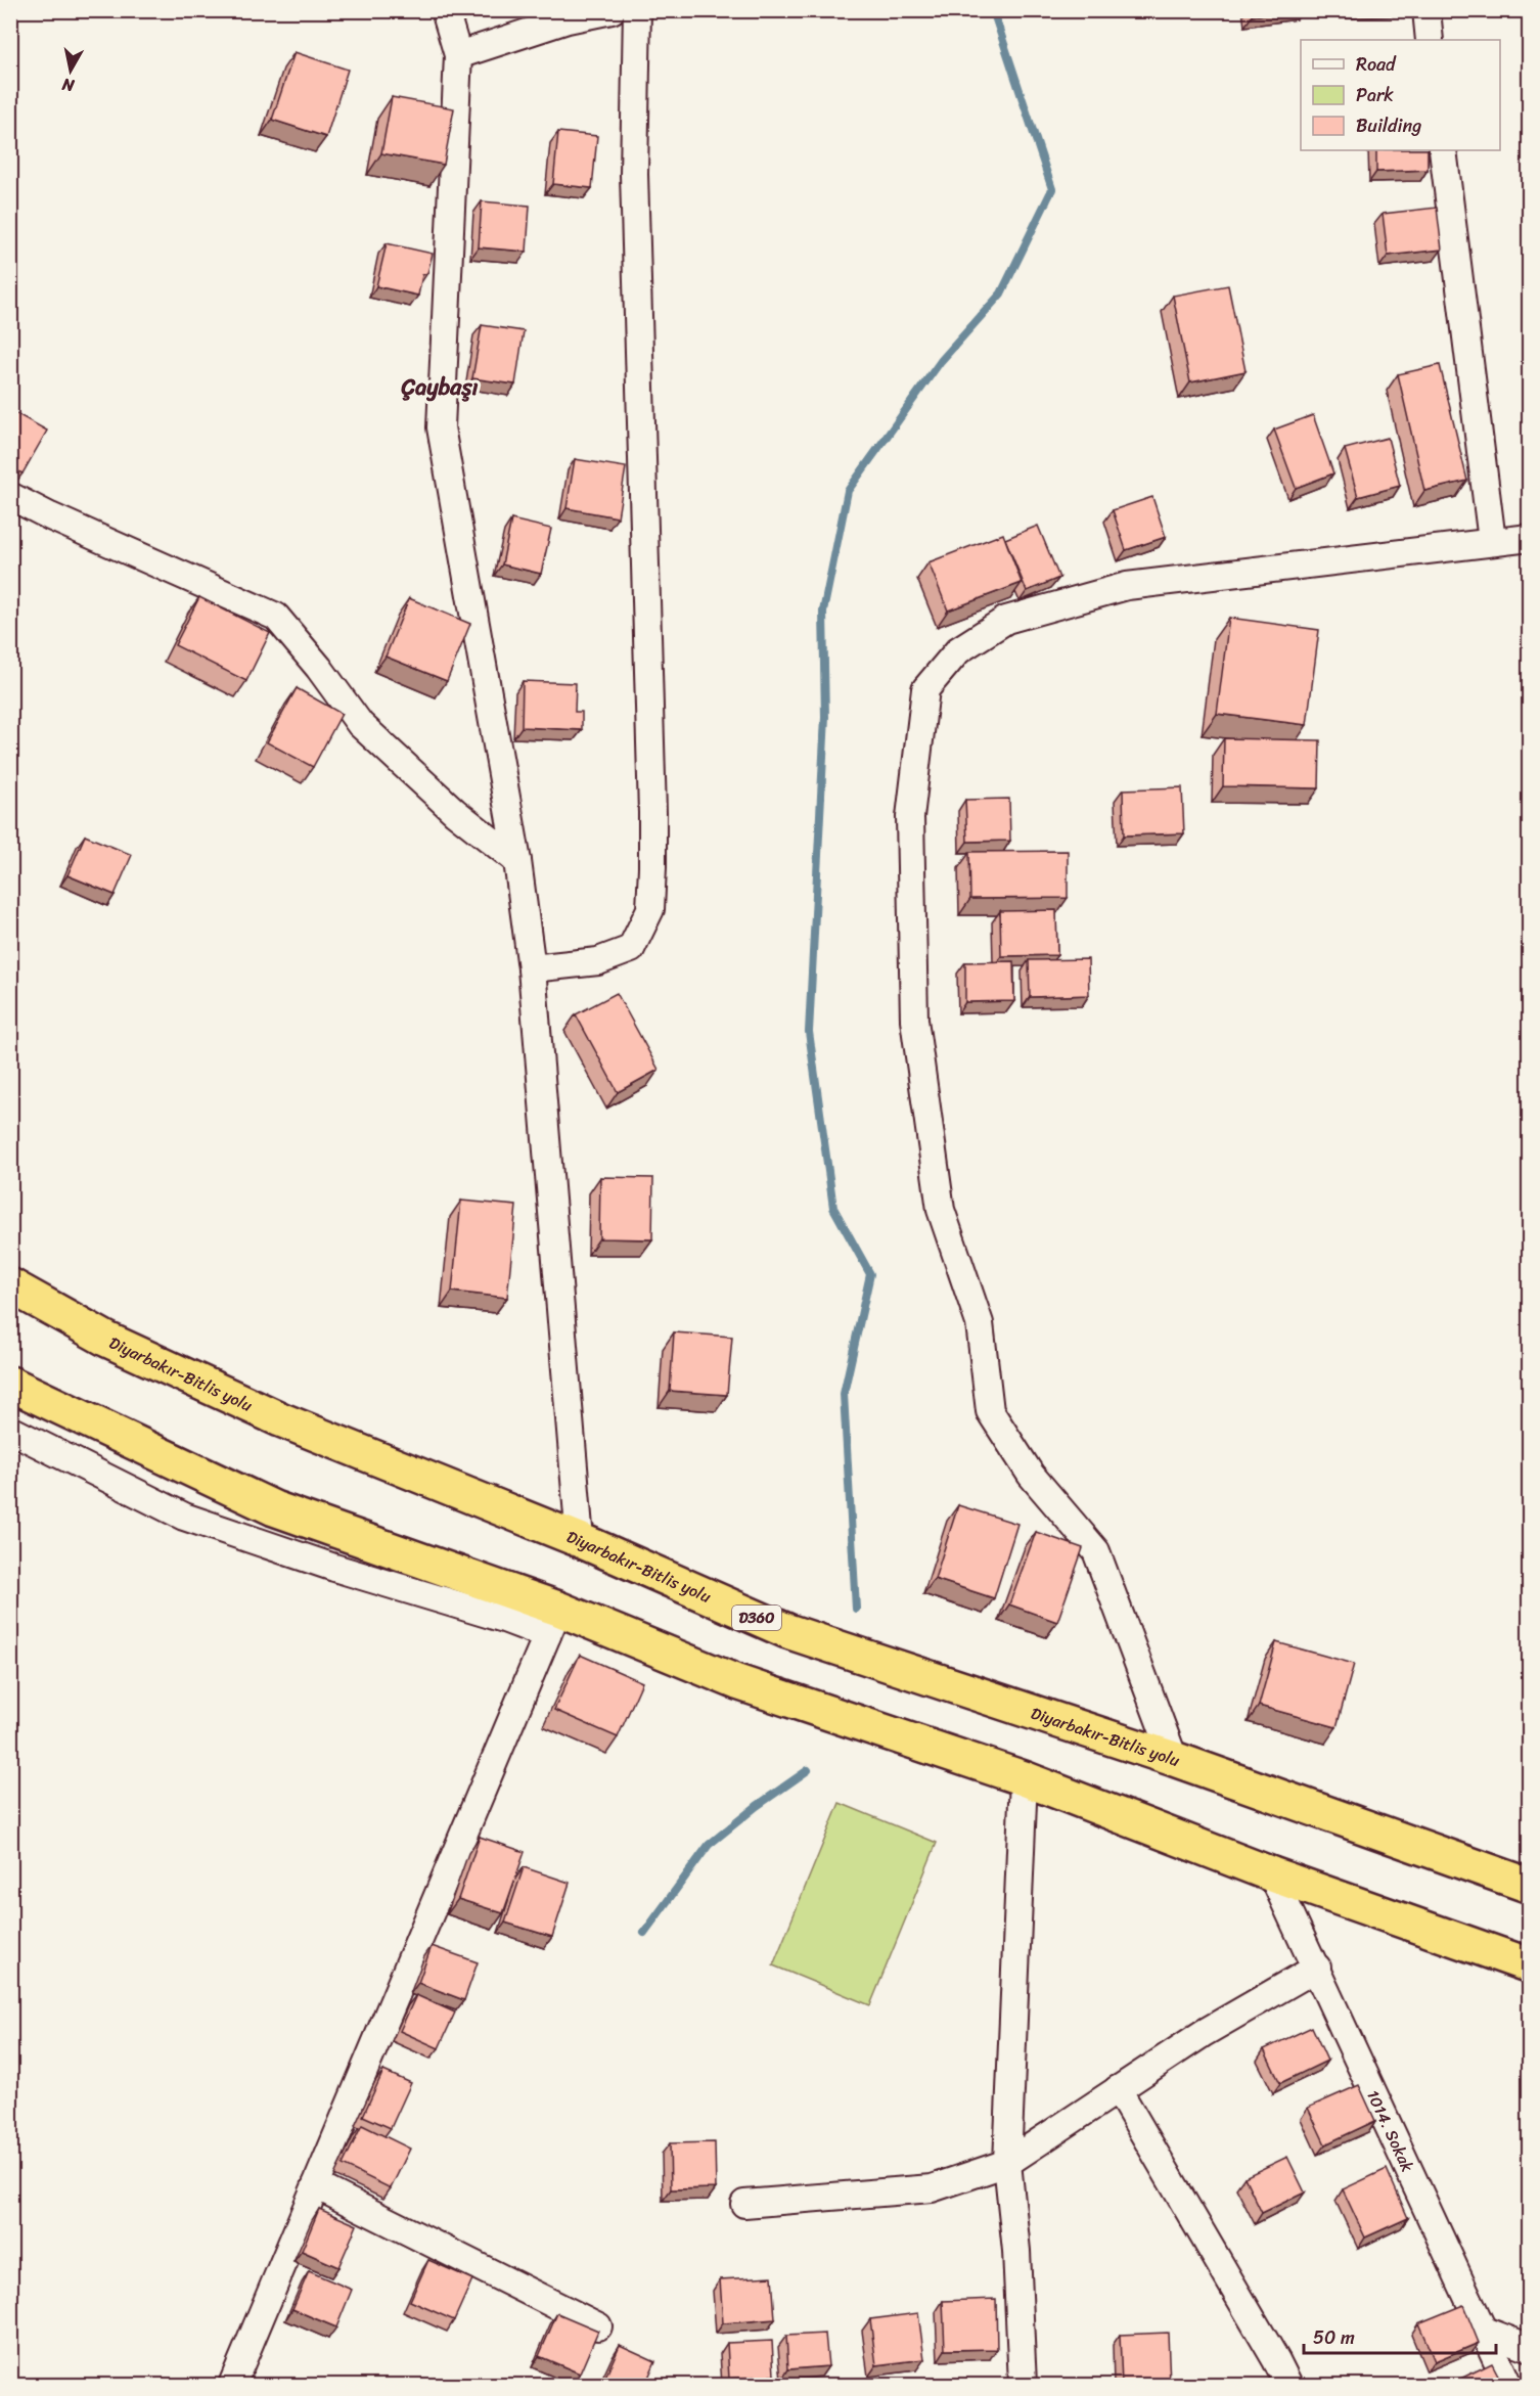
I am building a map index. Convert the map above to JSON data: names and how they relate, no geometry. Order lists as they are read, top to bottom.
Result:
{
  "streets": {
    "highway": ["Diyarbakır-Bitlis yolu", "D360"],
    "street": ["1014. Sokak"]
  },
  "districts": ["Çaybaşı"],
  "legend": ["Road", "Park", "Building"],
  "scale_bar": "50 m",
  "north": "bottom"
}
